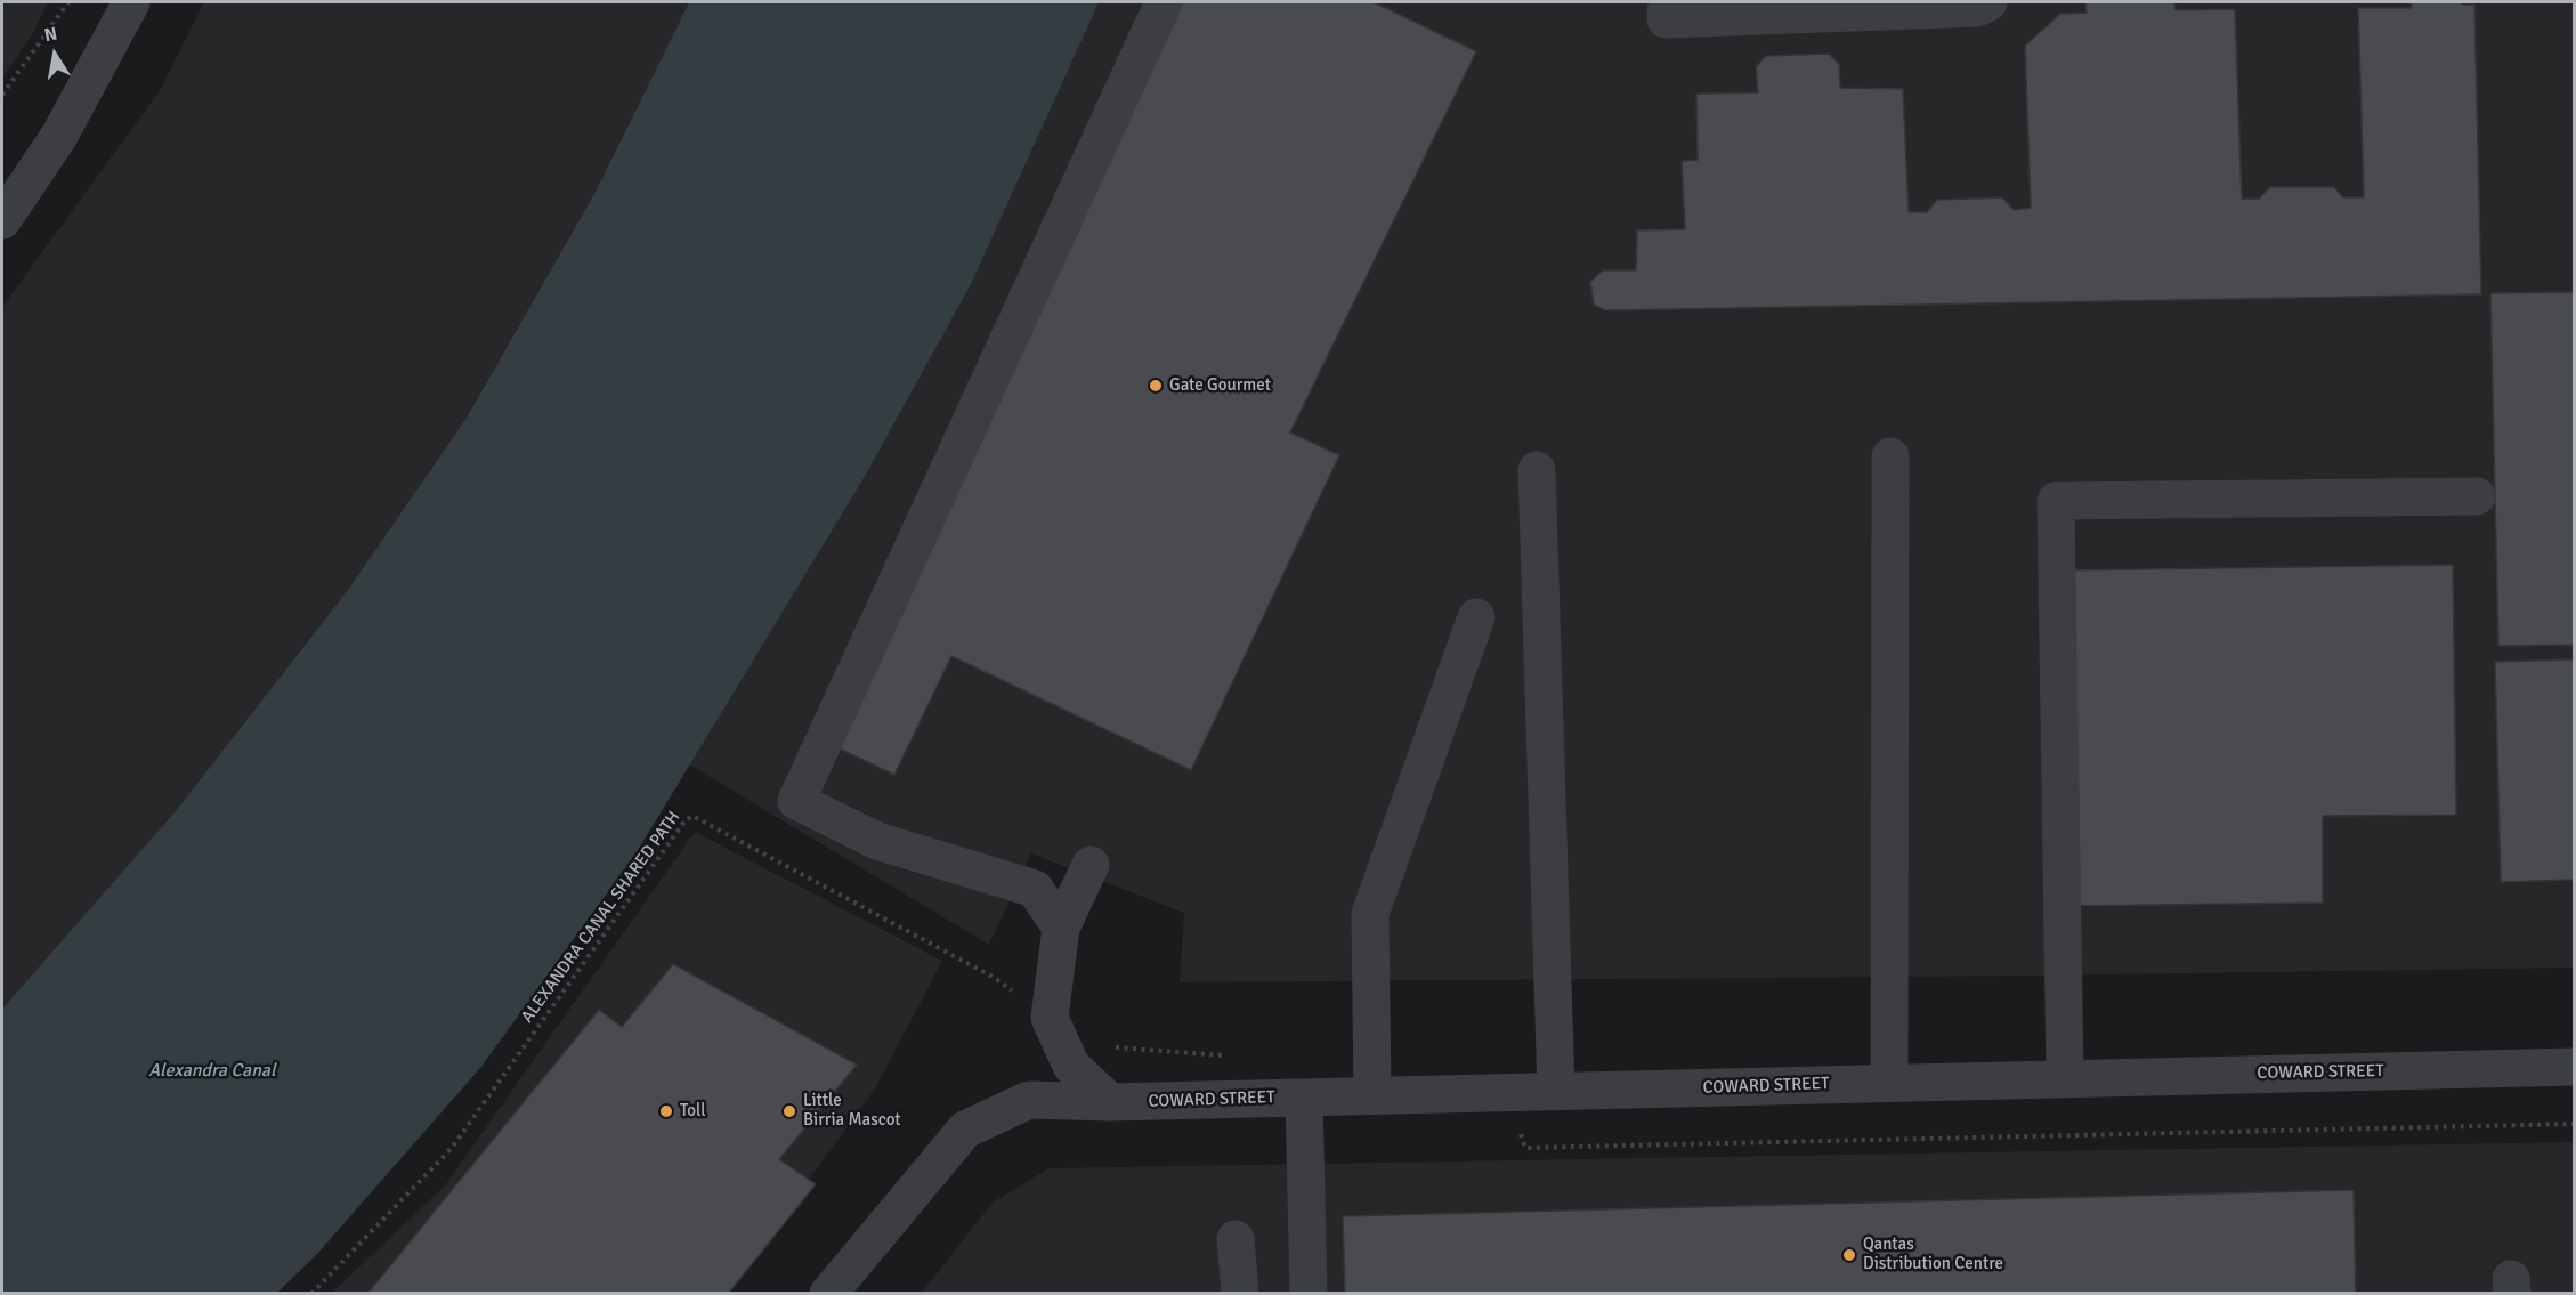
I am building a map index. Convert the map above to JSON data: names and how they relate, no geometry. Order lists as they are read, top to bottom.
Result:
{
  "streets": {
    "street": ["COWARD STREET"],
    "path": ["ALEXANDRA CANAL SHARED PATH"]
  },
  "water": ["Alexandra Canal"],
  "places": [
    "Gate Gourmet",
    "Toll",
    "Little Birria Mascot",
    "Qantas Distribution Centre"
  ],
  "north": "top"
}
